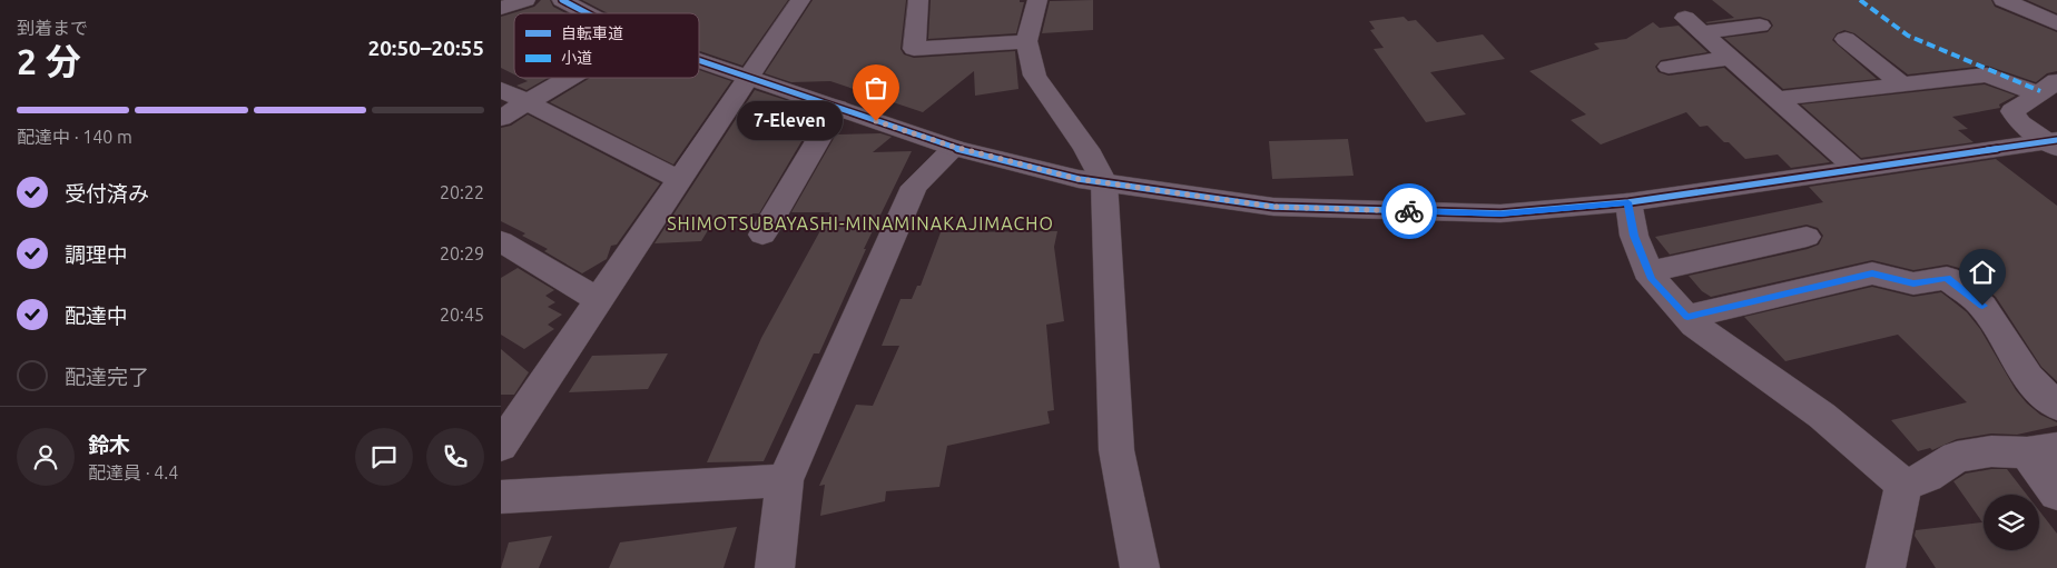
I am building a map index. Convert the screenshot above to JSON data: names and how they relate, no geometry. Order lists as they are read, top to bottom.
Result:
{
  "districts": ["SHIMOTSUBAYASHI-MINAMINAKAJIMACHO"],
  "places": ["7-Eleven"],
  "legend": ["自転車道", "小道"],
  "page": {
    "heading": ["2 分", "到着まで", "20:50–20:55"],
    "panel": ["鈴木", "配達員 · 4.4"],
    "bar": "配達中 · 140 m",
    "bubble": "7-Eleven",
    "list": [
      ["受付済み", "20:22"],
      ["調理中", "20:29"],
      ["配達中", "20:45"],
      "配達完了"
    ]
  }
}
